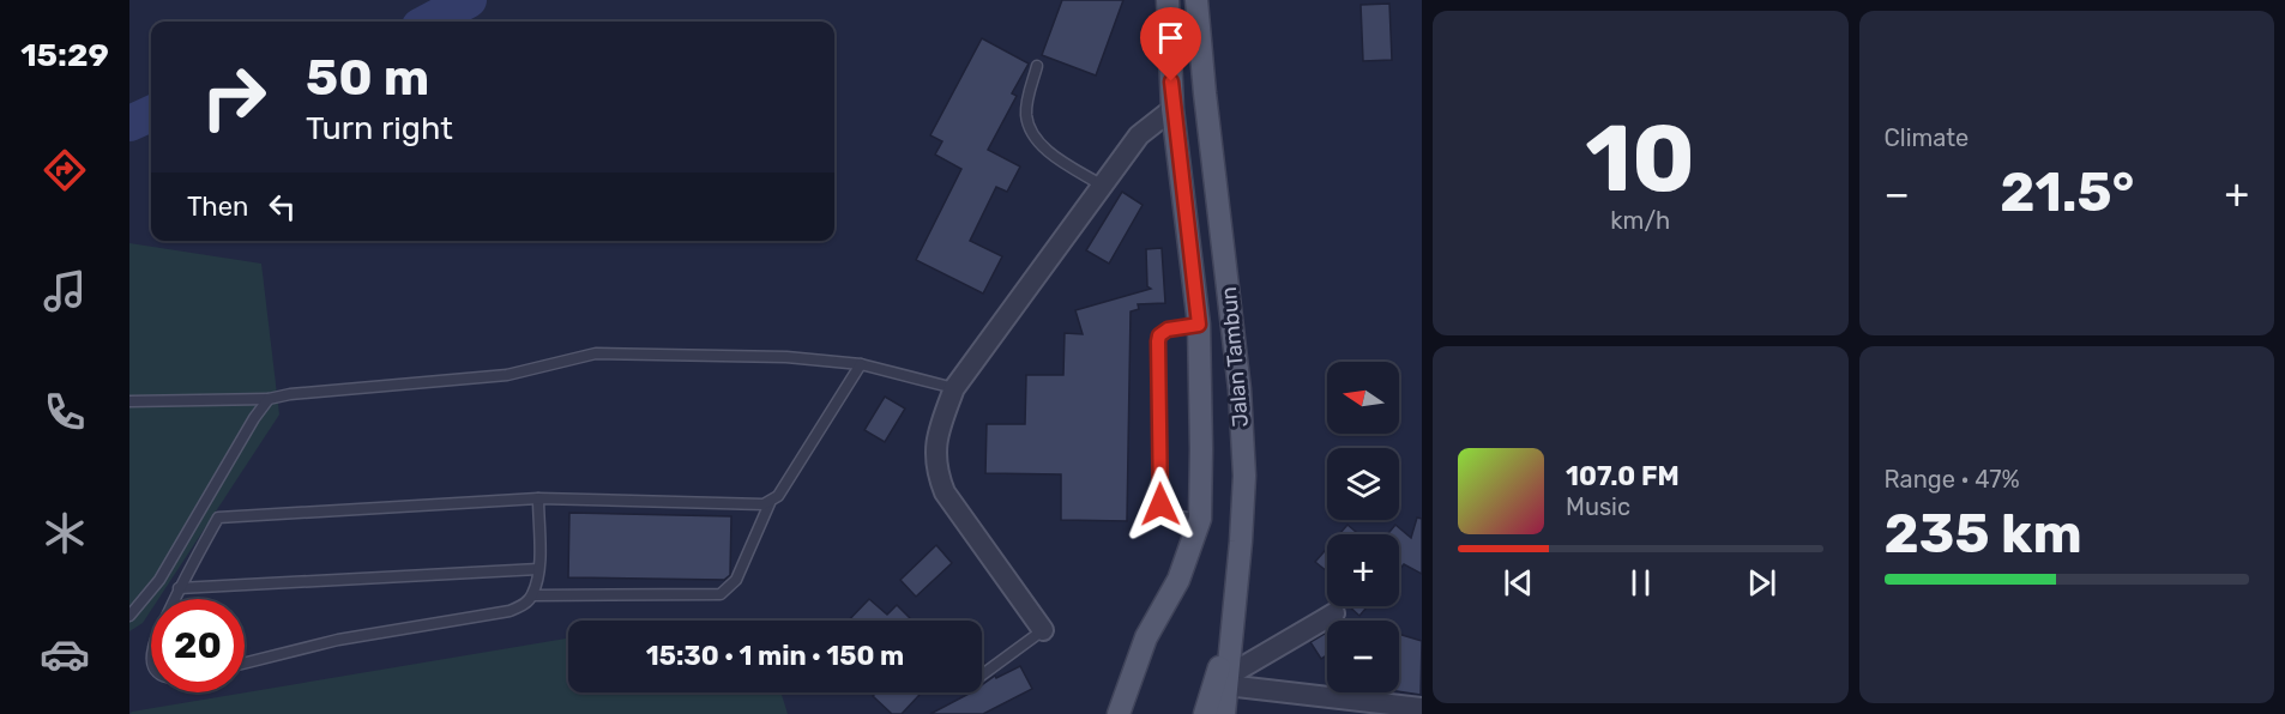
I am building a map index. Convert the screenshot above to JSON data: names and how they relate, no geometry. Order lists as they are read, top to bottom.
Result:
{
  "streets": {
    "main road": ["Jalan Tambun"]
  },
  "north": "left",
  "page": {
    "tabs": "15:29",
    "tile": [
      ["10", "km/h"],
      "Climate",
      ["Range · 47%", "235 km"]
    ],
    "turn": ["50 m", "Turn right"],
    "heat": ["−", "21.5°", "+"],
    "then": "Then",
    "map_buttons": ["+", "−"],
    "song": ["107.0 FM", "Music"],
    "limit": "20",
    "trip": "15:30 · 1 min · 150 m"
  }
}
